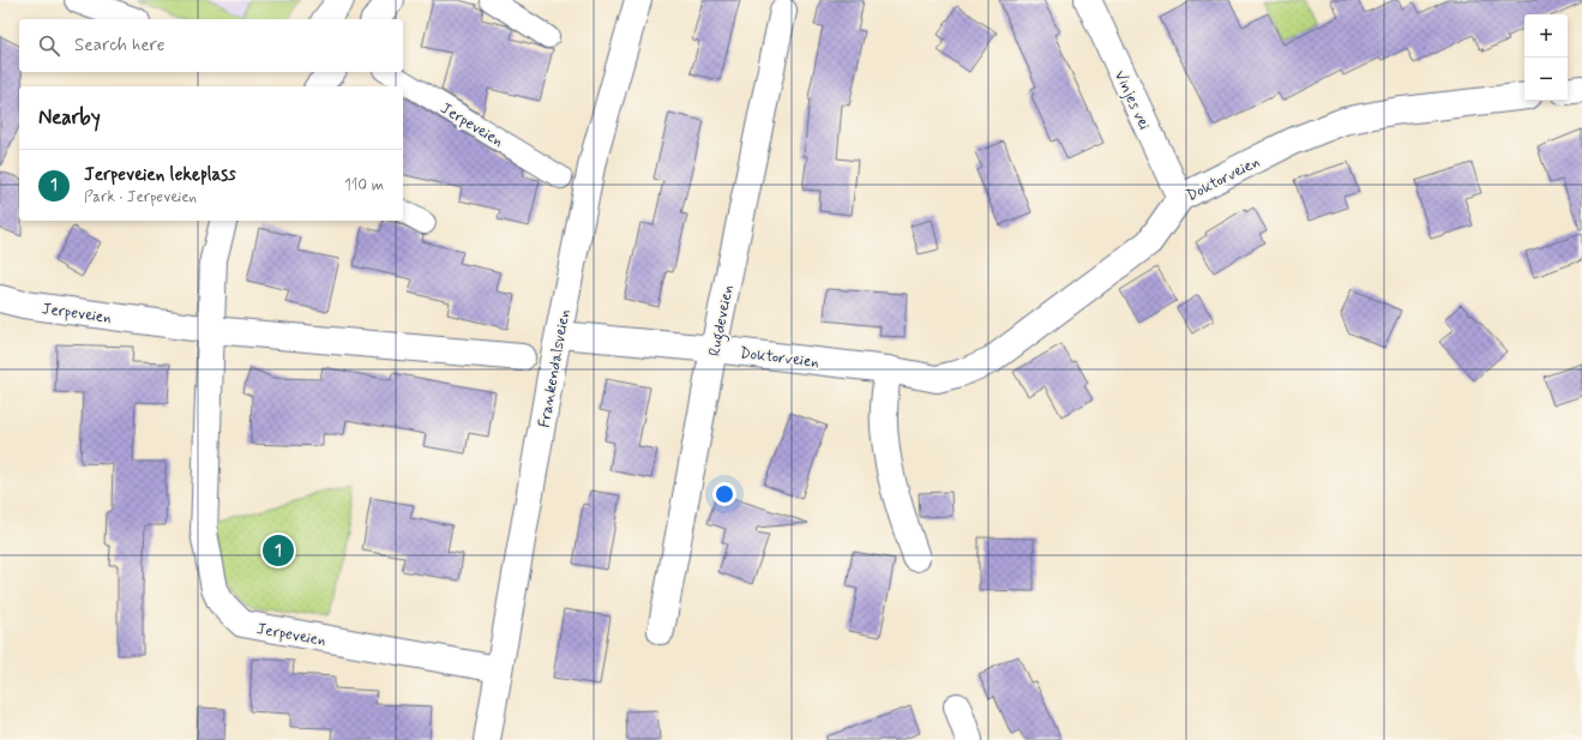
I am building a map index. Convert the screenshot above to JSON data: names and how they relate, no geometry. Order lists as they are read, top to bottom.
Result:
{
  "streets": {
    "street": [
      "Vinjes vei",
      "Jerpeveien",
      "Doktorveien",
      "Rugdeveien",
      "Frankendalsveien"
    ]
  },
  "crossings": [
    ["Vinjes vei", "Doktorveien"],
    ["Jerpeveien", "Frankendalsveien"],
    ["Doktorveien", "Rugdeveien"],
    ["Doktorveien", "Frankendalsveien"]
  ],
  "page": {
    "map_buttons": ["+", "−"],
    "search": "Search here",
    "heading": "Nearby",
    "list": [
      {
        "mark": "1",
        "name": "Jerpeveien lekeplass",
        "note": "Park · Jerpeveien",
        "value": "110 m"
      }
    ],
    "pins": "1"
  }
}
